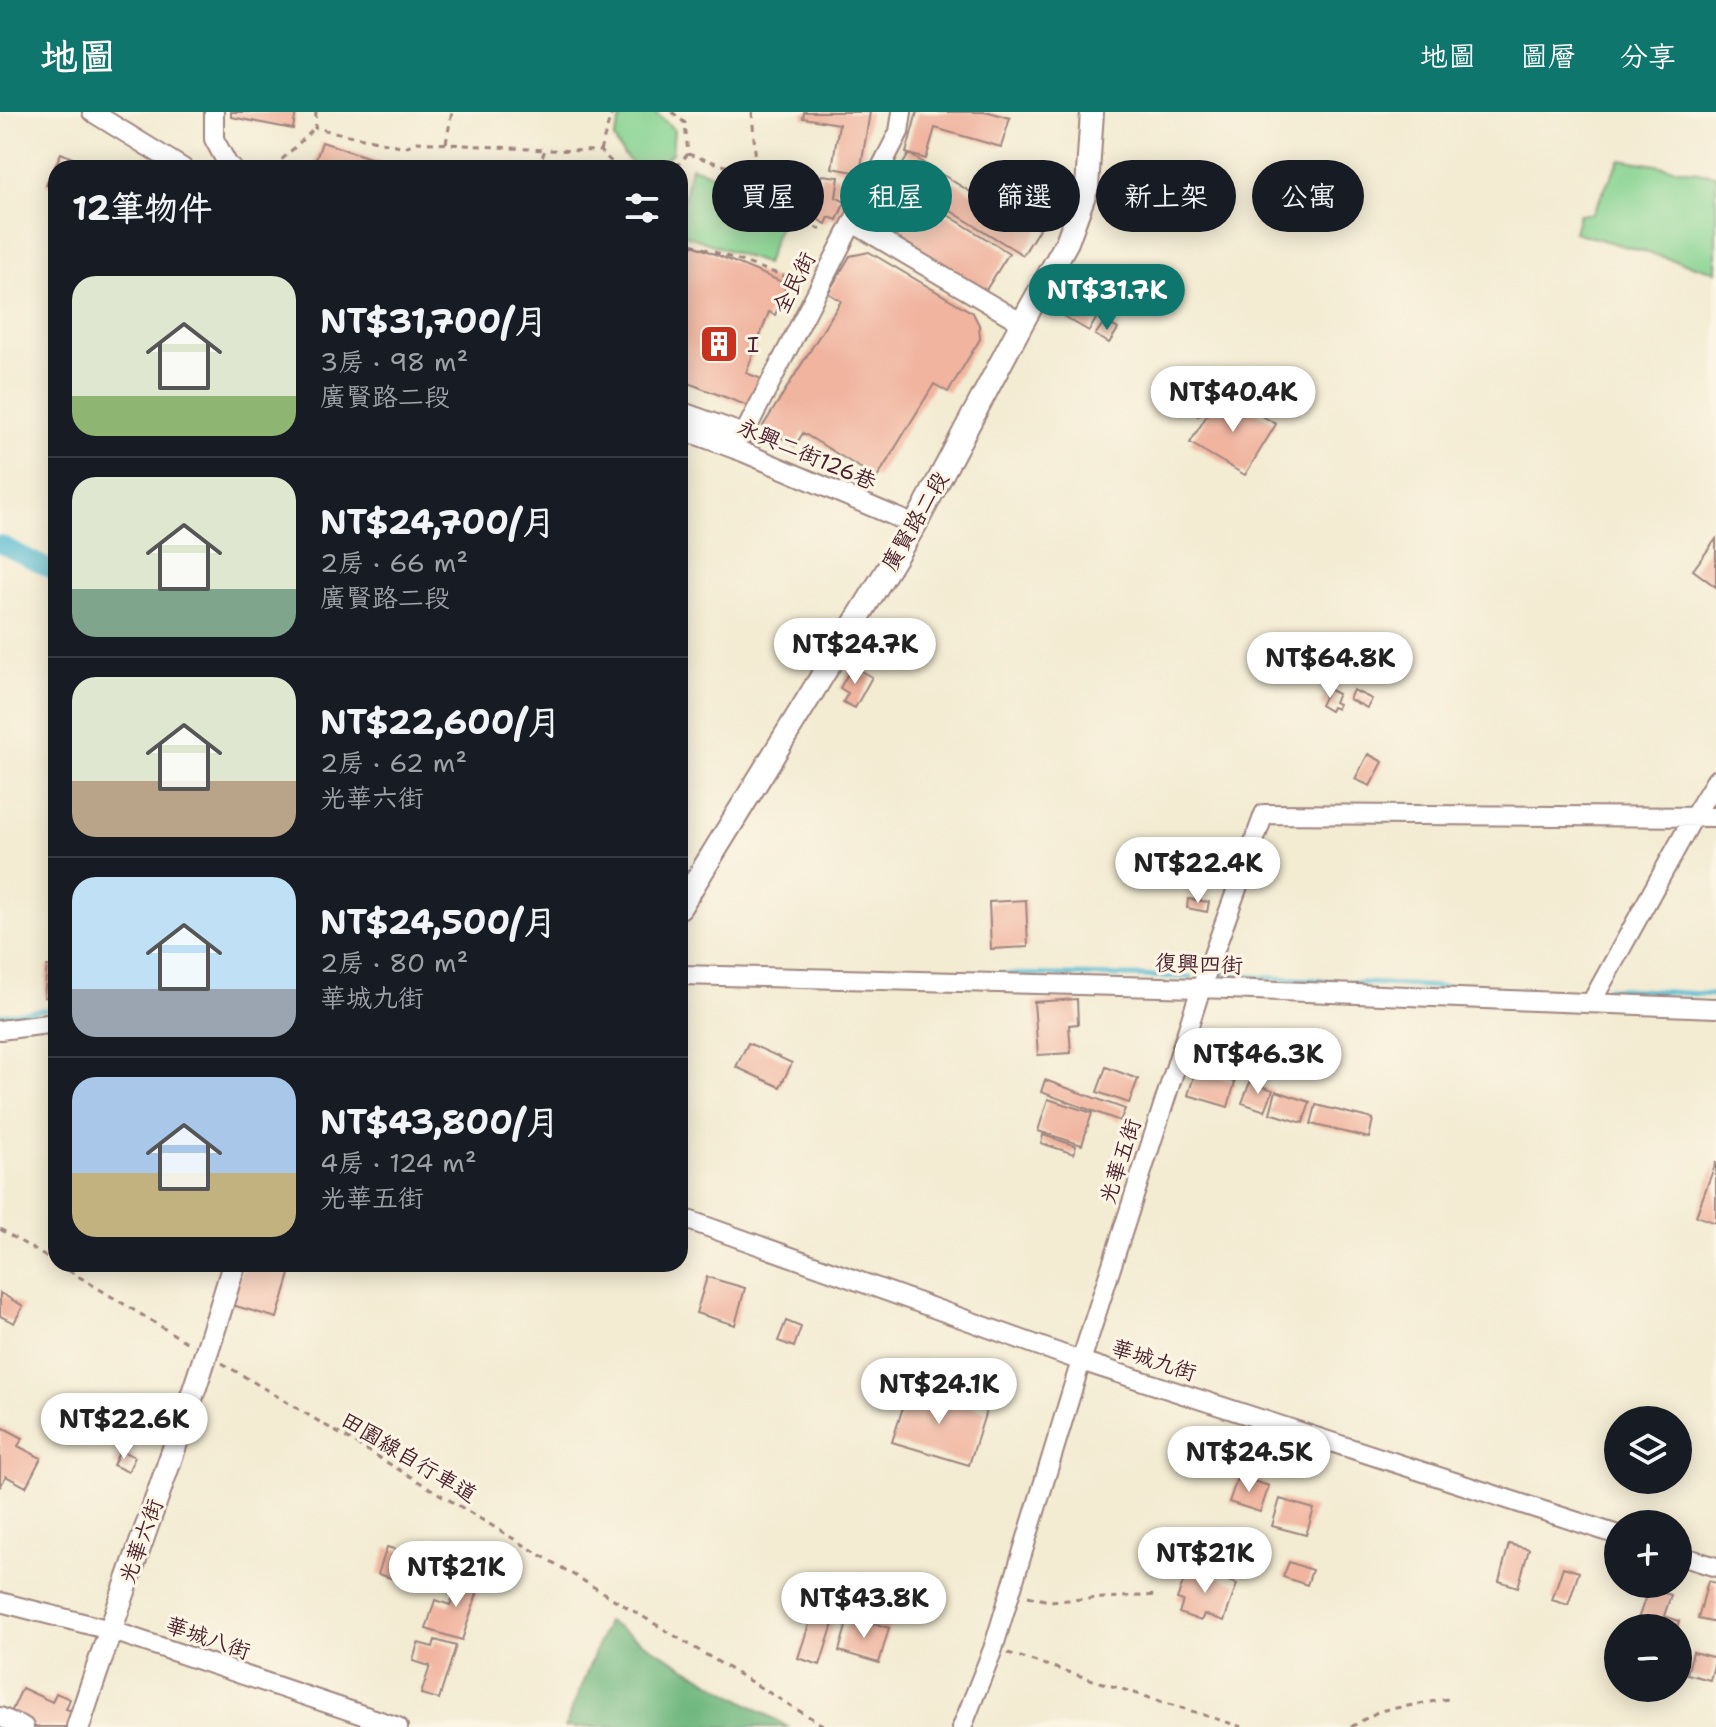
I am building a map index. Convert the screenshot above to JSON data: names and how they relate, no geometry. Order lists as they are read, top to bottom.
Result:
{
  "streets": {
    "street": [
      "全民街",
      "永興二街126巷",
      "廣賢路二段",
      "復興四街",
      "光華五街",
      "華城九街",
      "光華六街",
      "華城八街"
    ],
    "path": ["田園線自行車道"]
  },
  "crossings": [
    ["永興二街126巷", "廣賢路二段"],
    ["復興四街", "光華五街"],
    ["光華五街", "華城九街"],
    ["田園線自行車道", "光華六街"],
    ["光華六街", "華城八街"]
  ],
  "places": {
    "building": ["I"]
  },
  "page": {
    "header": "地圖",
    "nav": ["地圖", "圖層", "分享"],
    "chip": [
      "買屋",
      "租屋",
      "篩選",
      "新上架",
      "公寓"
    ],
    "heading": "12筆物件",
    "list": [
      {
        "name": "NT$31,700/月",
        "note": "3房 · 98 m² · 廣賢路二段"
      },
      {
        "name": "NT$24,700/月",
        "note": "2房 · 66 m² · 廣賢路二段"
      },
      {
        "name": "NT$22,600/月",
        "note": "2房 · 62 m² · 光華六街"
      },
      {
        "name": "NT$24,500/月",
        "note": "2房 · 80 m² · 華城九街"
      },
      {
        "name": "NT$43,800/月",
        "note": "4房 · 124 m² · 光華五街"
      }
    ],
    "price": [
      "NT$31.7K",
      "NT$40.4K",
      "NT$24.7K",
      "NT$64.8K",
      "NT$22.4K",
      "NT$46.3K",
      "NT$24.1K",
      "NT$22.6K",
      "NT$24.5K",
      "NT$21K",
      "NT$21K",
      "NT$43.8K"
    ],
    "map_buttons": ["+", "−"]
  }
}
